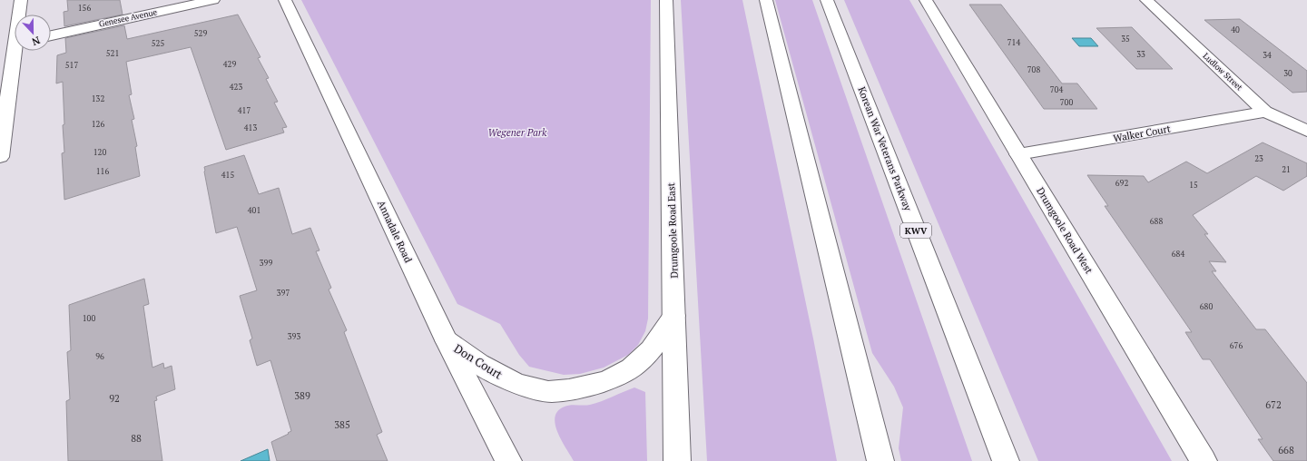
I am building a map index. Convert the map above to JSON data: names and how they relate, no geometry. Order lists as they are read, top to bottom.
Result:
{
  "streets": {
    "main road": [
      "Genesee Avenue",
      "Ludlow Street",
      "Walker Court",
      "Korean War Veterans Parkway",
      "Drumgoole Road East",
      "KWV",
      "Drumgoole Road West",
      "Annadale Road",
      "Don Court"
    ]
  },
  "crossings": [
    ["Ludlow Street", "Walker Court"],
    ["Walker Court", "Drumgoole Road West"],
    ["Drumgoole Road East", "Don Court"],
    ["Annadale Road", "Don Court"]
  ],
  "parks": ["Wegener Park"],
  "house_numbers": [
    "156",
    "40",
    "529",
    "35",
    "714",
    "525",
    "521",
    "33",
    "34",
    "429",
    "517",
    "708",
    "30",
    "423",
    "704",
    "132",
    "700",
    "417",
    "126",
    "413",
    "120",
    "23",
    "21",
    "116",
    "415",
    "692",
    "15",
    "401",
    "688",
    "684",
    "399",
    "397",
    "680",
    "100",
    "393",
    "676",
    "96",
    "389",
    "92",
    "672",
    "385",
    "88",
    "668"
  ],
  "north": "bottom"
}
